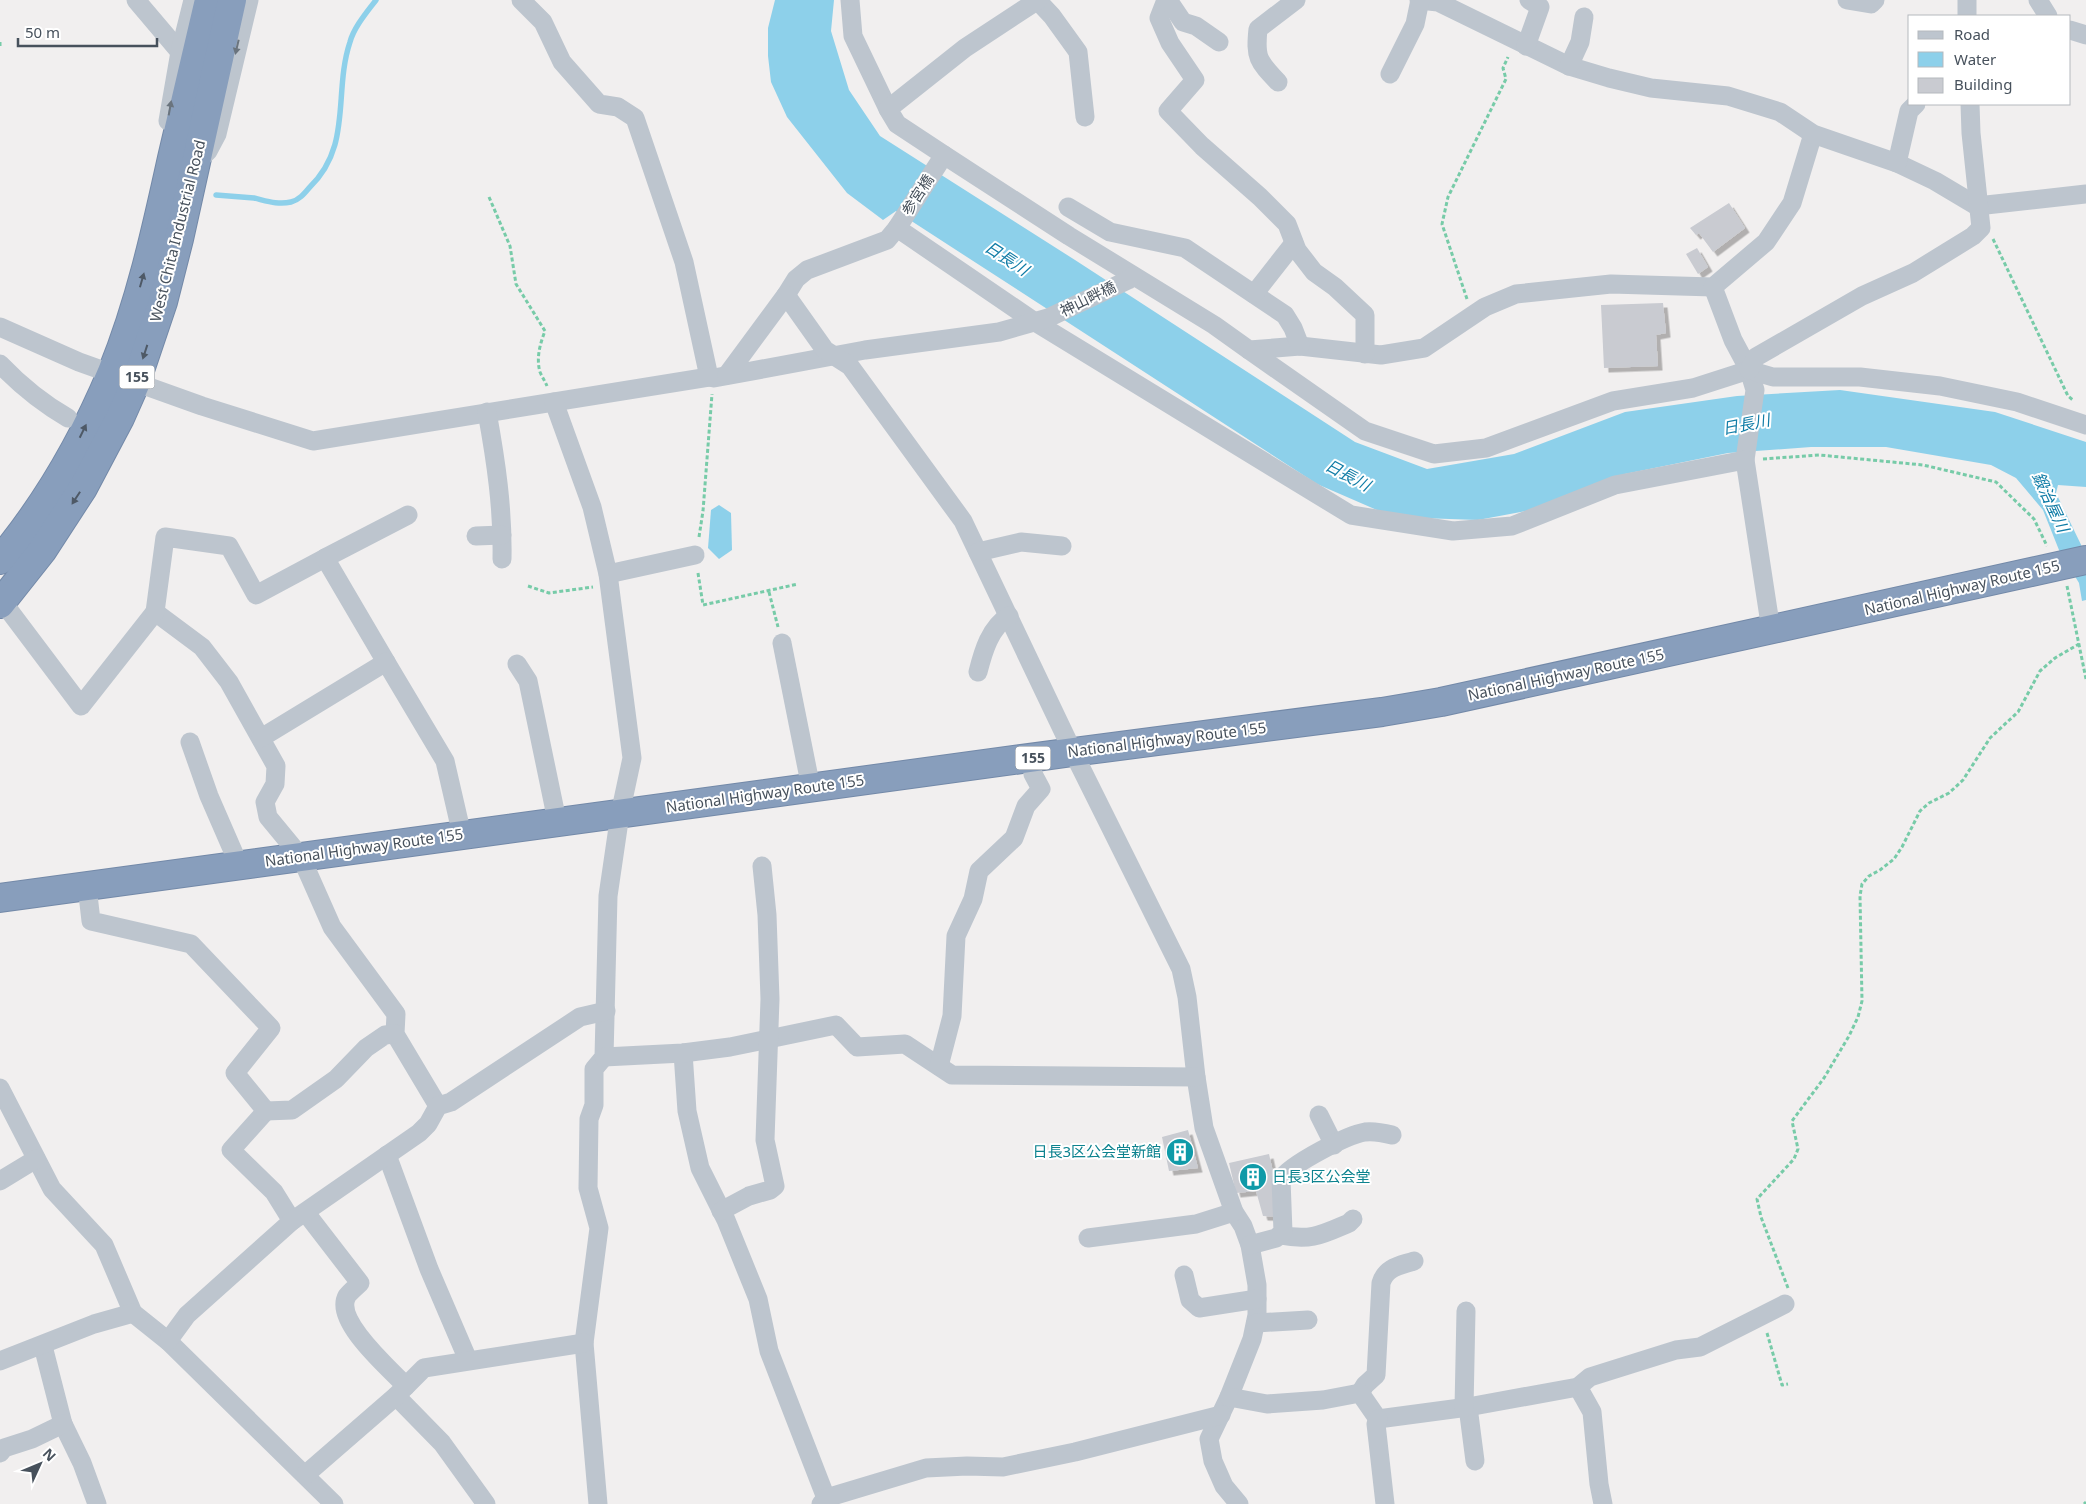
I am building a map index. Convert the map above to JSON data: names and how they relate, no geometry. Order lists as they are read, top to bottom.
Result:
{
  "streets": {
    "highway": ["West Chita Industrial Road", "155", "National Highway Route 155"],
    "street": ["参宮橋", "神山畔橋"]
  },
  "crossings": [
    ["参宮橋", "神山畔橋"],
    ["West Chita Industrial Road", "神山畔橋"]
  ],
  "water": ["日長川", "鍛治屋川"],
  "places": {
    "building": ["日長3区公会堂新館", "日長3区公会堂"]
  },
  "legend": ["Road", "Water", "Building"],
  "scale_bar": "50 m",
  "north": "top right"
}
